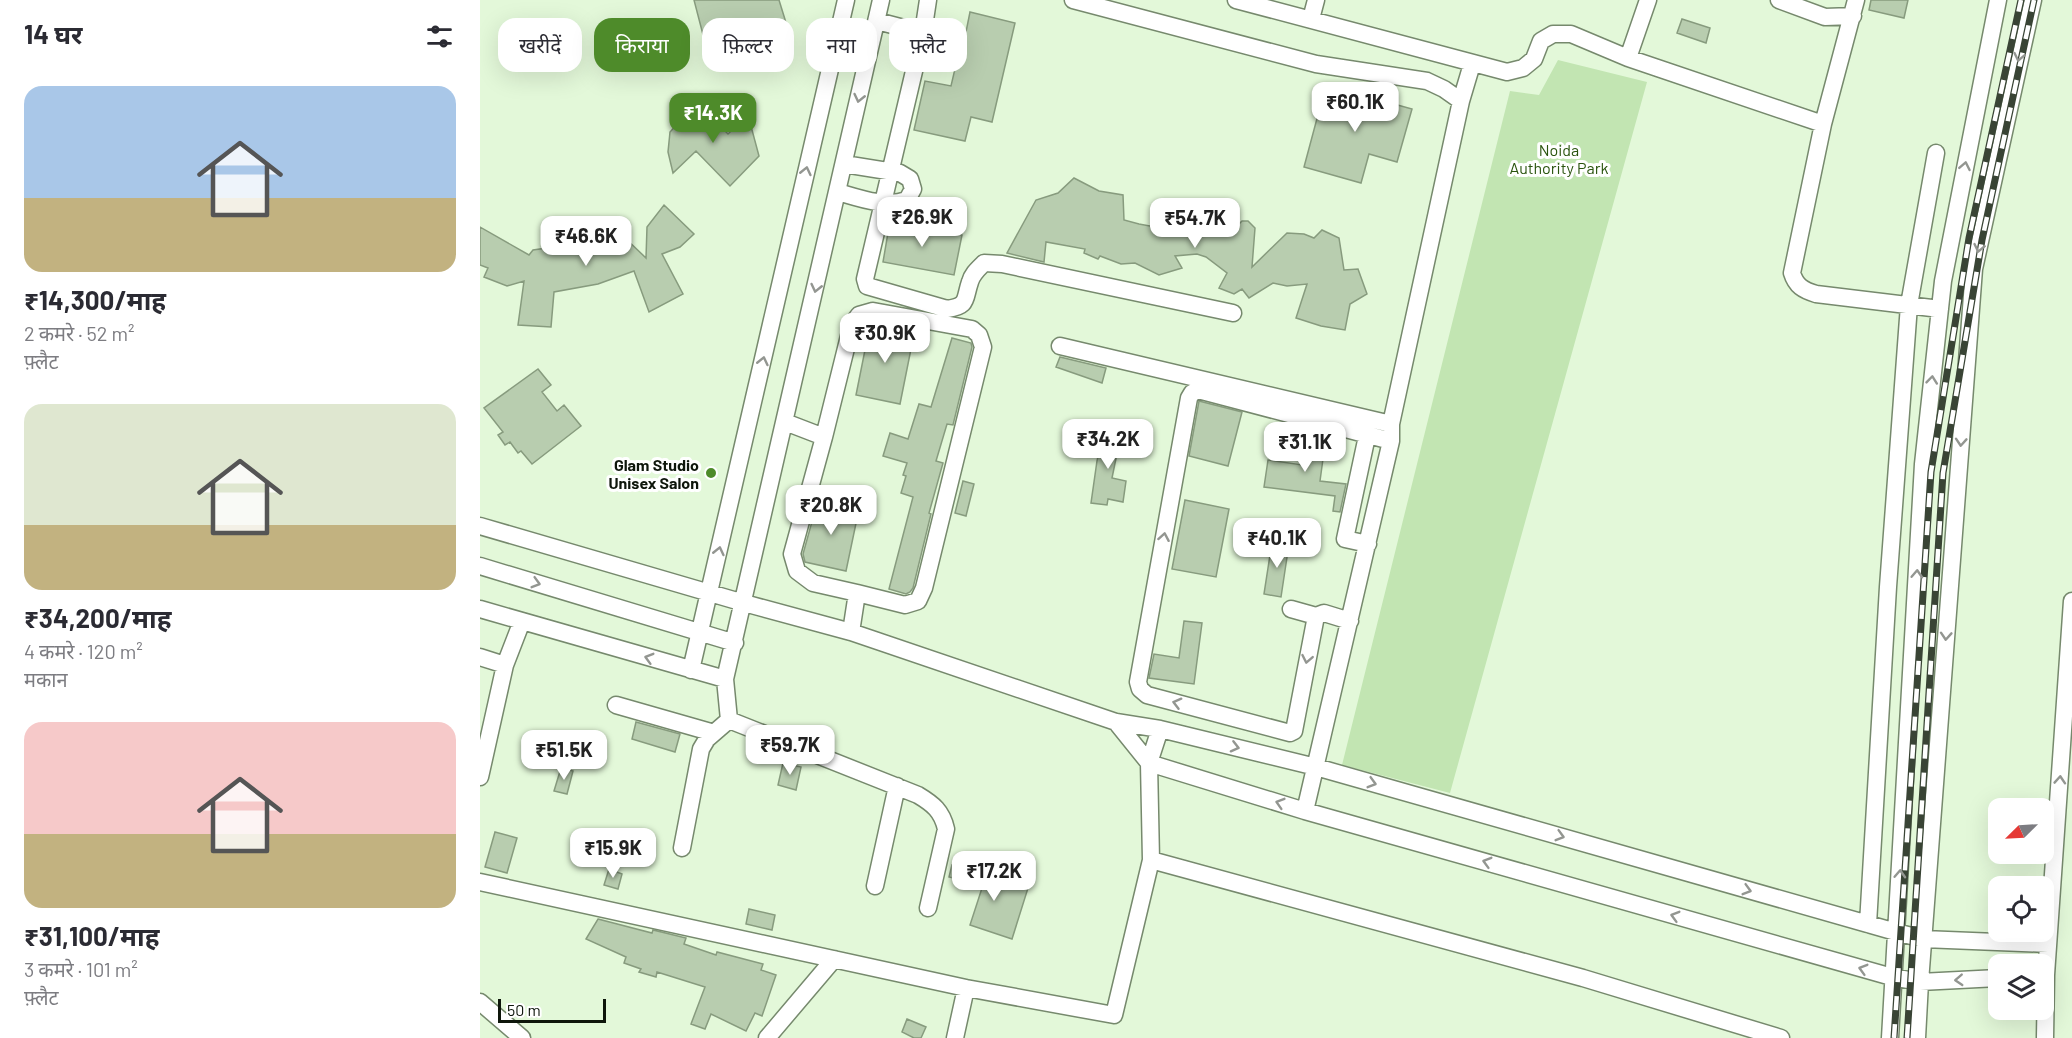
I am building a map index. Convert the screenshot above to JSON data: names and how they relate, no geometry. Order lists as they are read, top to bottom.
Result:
{
  "parks": ["Noida Authority Park"],
  "places": ["Glam Studio Unisex Salon"],
  "scale_bar": "50 m",
  "north": "bottom left",
  "page": {
    "heading": "14 घर",
    "chip": [
      "खरीदें",
      "किराया",
      "फ़िल्टर",
      "नया",
      "फ़्लैट"
    ],
    "list": [
      {
        "name": "₹14,300/माह",
        "note": "2 कमरे · 52 m² · फ़्लैट"
      },
      {
        "name": "₹34,200/माह",
        "note": "4 कमरे · 120 m² · मकान"
      },
      {
        "name": "₹31,100/माह",
        "note": "3 कमरे · 101 m² · फ़्लैट"
      }
    ],
    "price": [
      "₹60.1K",
      "₹14.3K",
      "₹26.9K",
      "₹54.7K",
      "₹46.6K",
      "₹30.9K",
      "₹34.2K",
      "₹31.1K",
      "₹20.8K",
      "₹40.1K",
      "₹59.7K",
      "₹51.5K",
      "₹15.9K",
      "₹17.2K"
    ],
    "scale": "50 m"
  }
}
